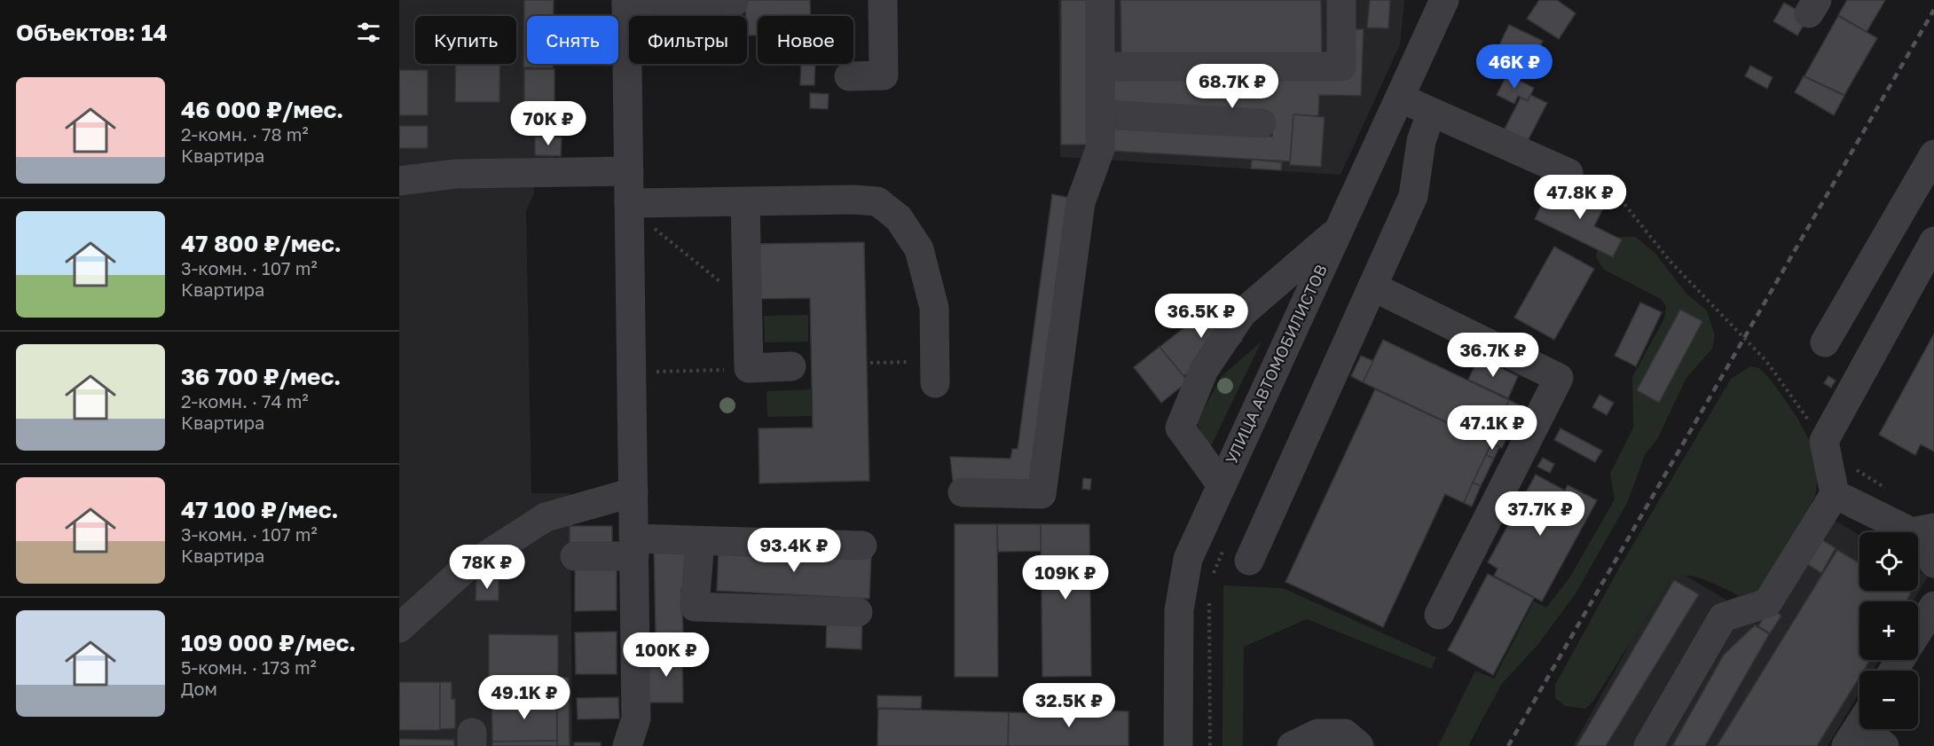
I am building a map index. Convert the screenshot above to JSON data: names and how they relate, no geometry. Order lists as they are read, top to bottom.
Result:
{
  "streets": {
    "street": ["УЛИЦА АВТОМОБИЛИСТОВ"]
  },
  "page": {
    "heading": "Объектов: 14",
    "chip": [
      "Купить",
      "Снять",
      "Фильтры",
      "Новое"
    ],
    "price": [
      "46K ₽",
      "68.7K ₽",
      "70K ₽",
      "47.8K ₽",
      "36.5K ₽",
      "36.7K ₽",
      "47.1K ₽",
      "37.7K ₽",
      "93.4K ₽",
      "78K ₽",
      "109K ₽",
      "100K ₽",
      "49.1K ₽",
      "32.5K ₽"
    ],
    "list": [
      {
        "name": "46 000 ₽/мес.",
        "note": "2-комн. · 78 m² · Квартира"
      },
      {
        "name": "47 800 ₽/мес.",
        "note": "3-комн. · 107 m² · Квартира"
      },
      {
        "name": "36 700 ₽/мес.",
        "note": "2-комн. · 74 m² · Квартира"
      },
      {
        "name": "47 100 ₽/мес.",
        "note": "3-комн. · 107 m² · Квартира"
      },
      {
        "name": "109 000 ₽/мес.",
        "note": "5-комн. · 173 m² · Дом"
      }
    ],
    "map_buttons": ["+", "−"]
  }
}
